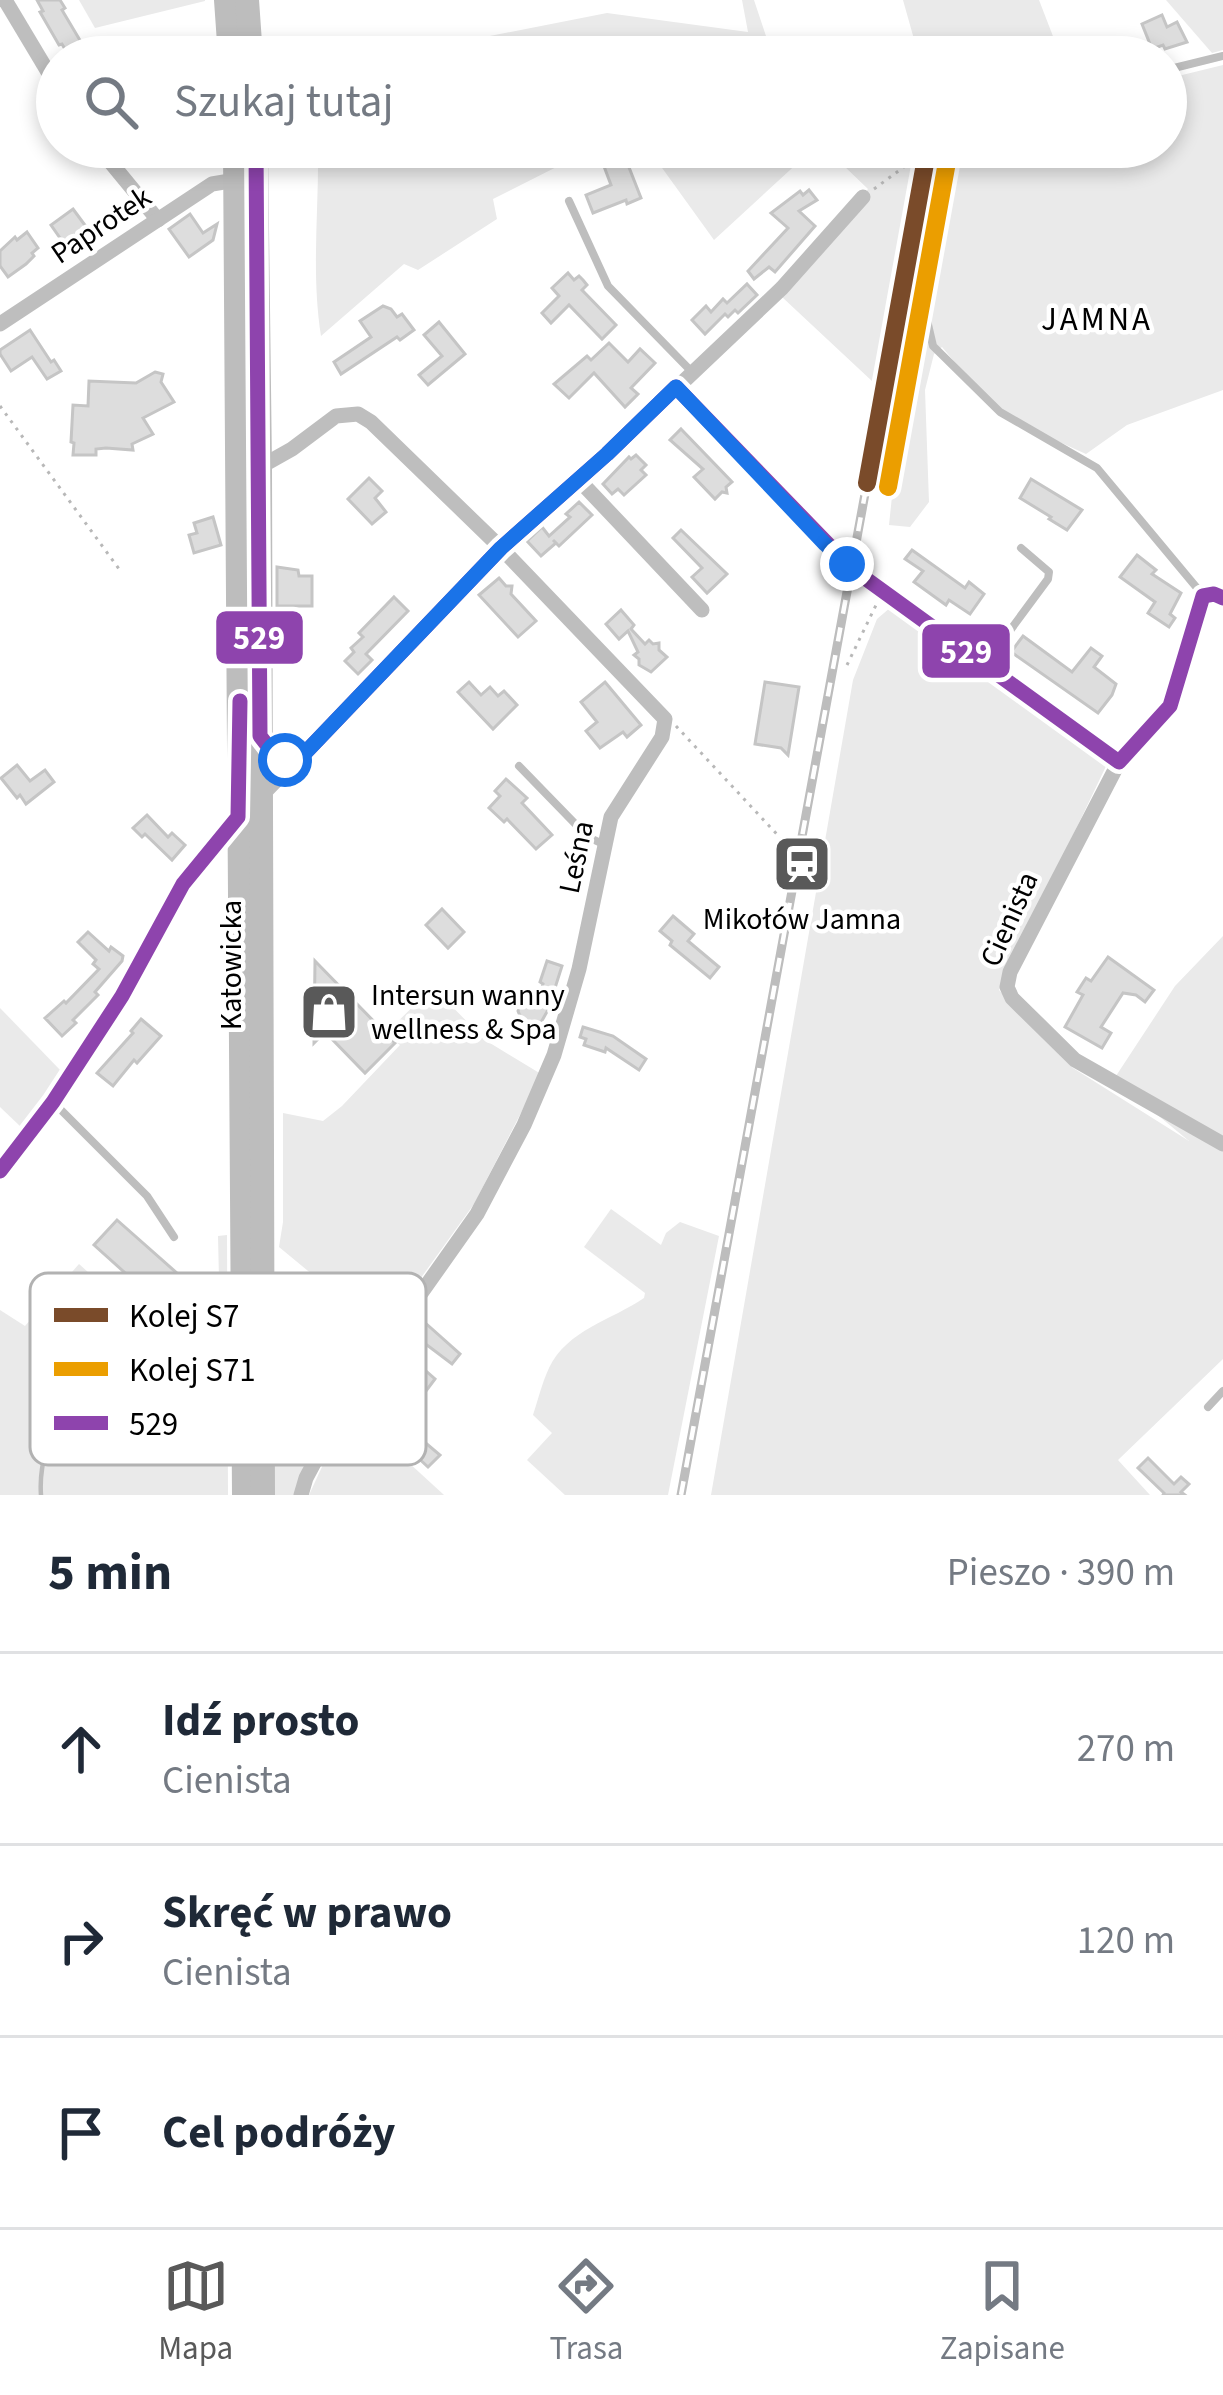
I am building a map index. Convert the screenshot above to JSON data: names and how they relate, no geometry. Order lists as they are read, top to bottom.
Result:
{
  "streets": {
    "main road": ["Katowicka"],
    "street": ["Paprotek", "Leśna", "Cienista"]
  },
  "crossings": [
    ["Paprotek", "Katowicka"]
  ],
  "districts": ["JAMNA"],
  "places": {
    "station": ["Mikołów Jamna"],
    "shop": ["Intersun wanny wellness & Spa"]
  },
  "lines": ["rail line S7", "rail line S71", "transit line 529"],
  "legend": ["Kolej S7", "Kolej S71", "529"],
  "page": {
    "search": "Szukaj tutaj",
    "heading": ["5 min", "Pieszo · 390 m"],
    "list": [
      ["Idź prosto", "Cienista", "270 m"],
      ["Skręć w prawo", "Cienista", "120 m"],
      "Cel podróży"
    ],
    "nav": ["Mapa", "Trasa", "Zapisane"]
  }
}
